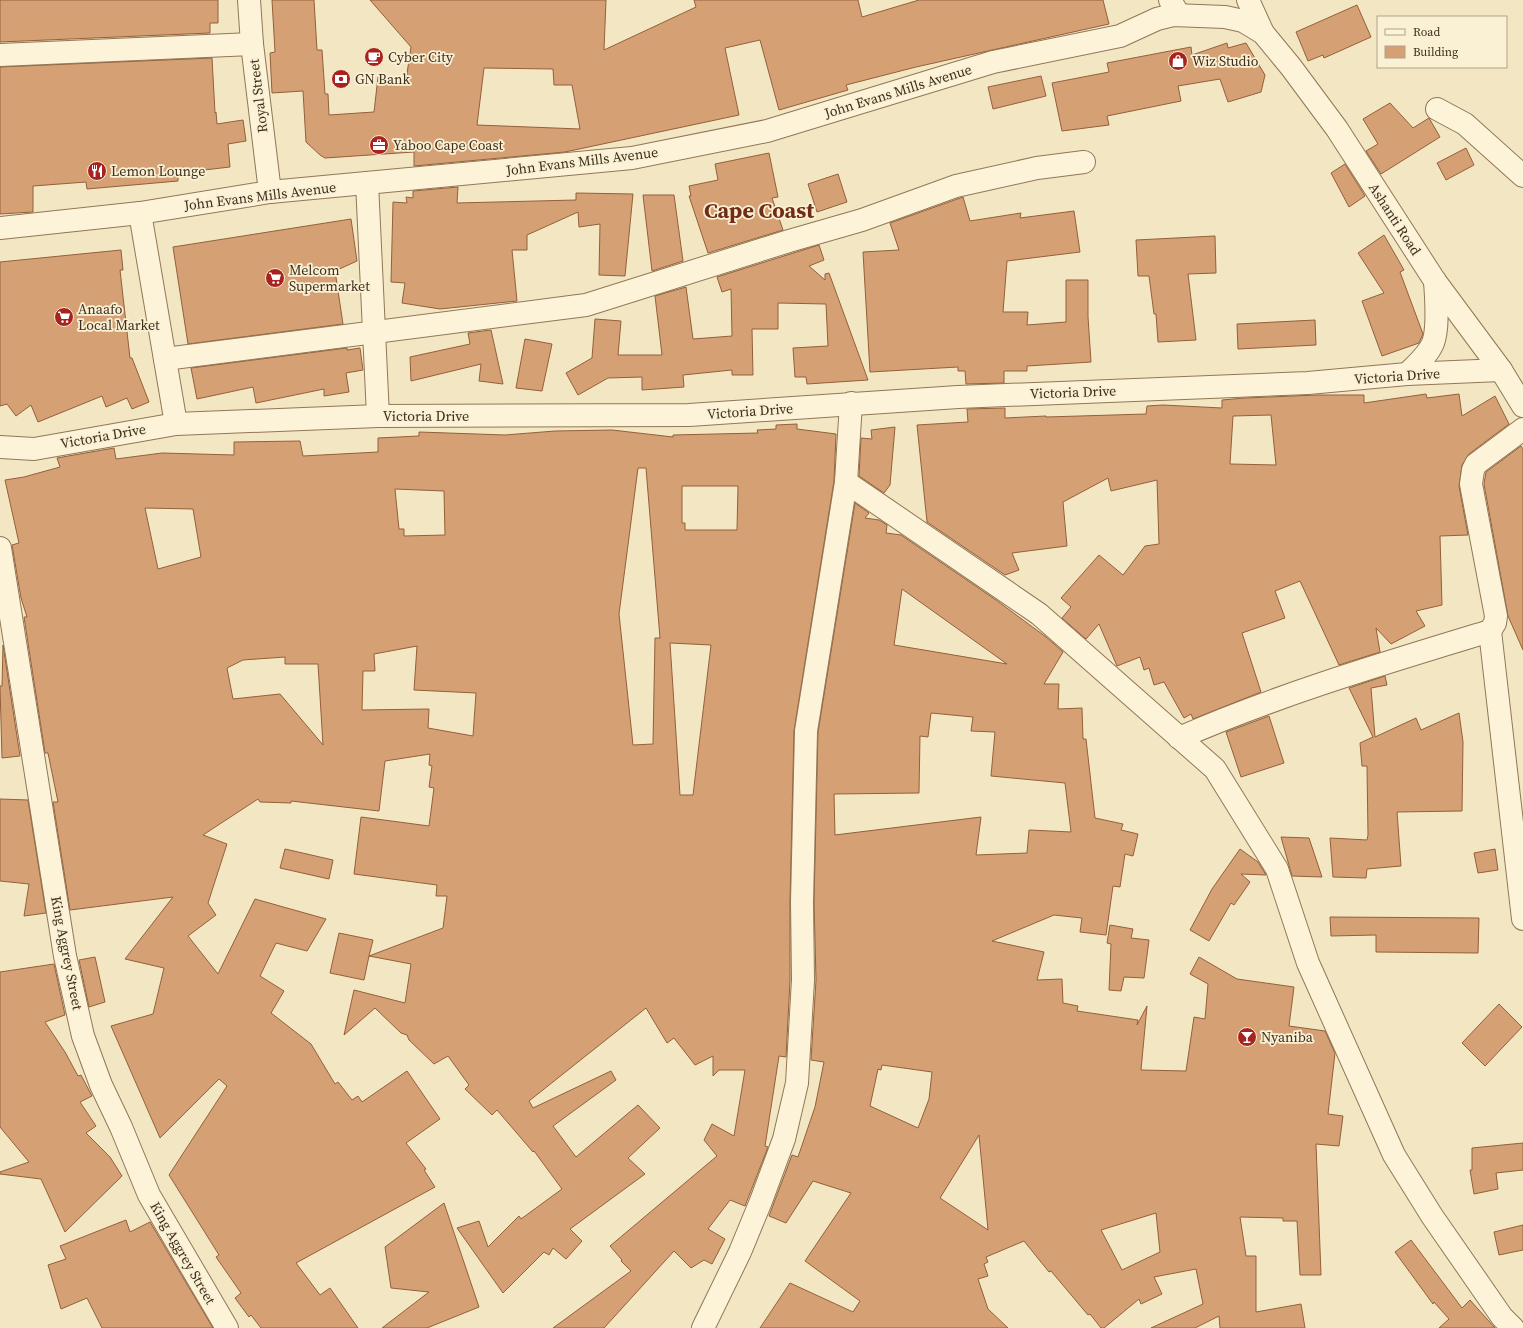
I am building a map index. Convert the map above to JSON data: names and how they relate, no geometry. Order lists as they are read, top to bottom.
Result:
{
  "streets": {
    "street": [
      "John Evans Mills Avenue",
      "Royal Street",
      "Ashanti Road",
      "Victoria Drive",
      "King Aggrey Street"
    ]
  },
  "crossings": [
    ["John Evans Mills Avenue", "Royal Street"],
    ["John Evans Mills Avenue", "Ashanti Road"],
    ["Ashanti Road", "Victoria Drive"]
  ],
  "districts": ["Cape Coast"],
  "places": {
    "cafe": ["Cyber City"],
    "shop": ["Wiz Studio"],
    "bank": ["GN Bank"],
    "office": ["Yaboo Cape Coast"],
    "restaurant": ["Lemon Lounge"],
    "supermarket": ["Melcom Supermarket", "Anaafo Local Market"],
    "bar": ["Nyaniba"]
  },
  "legend": ["Road", "Building"]
}
